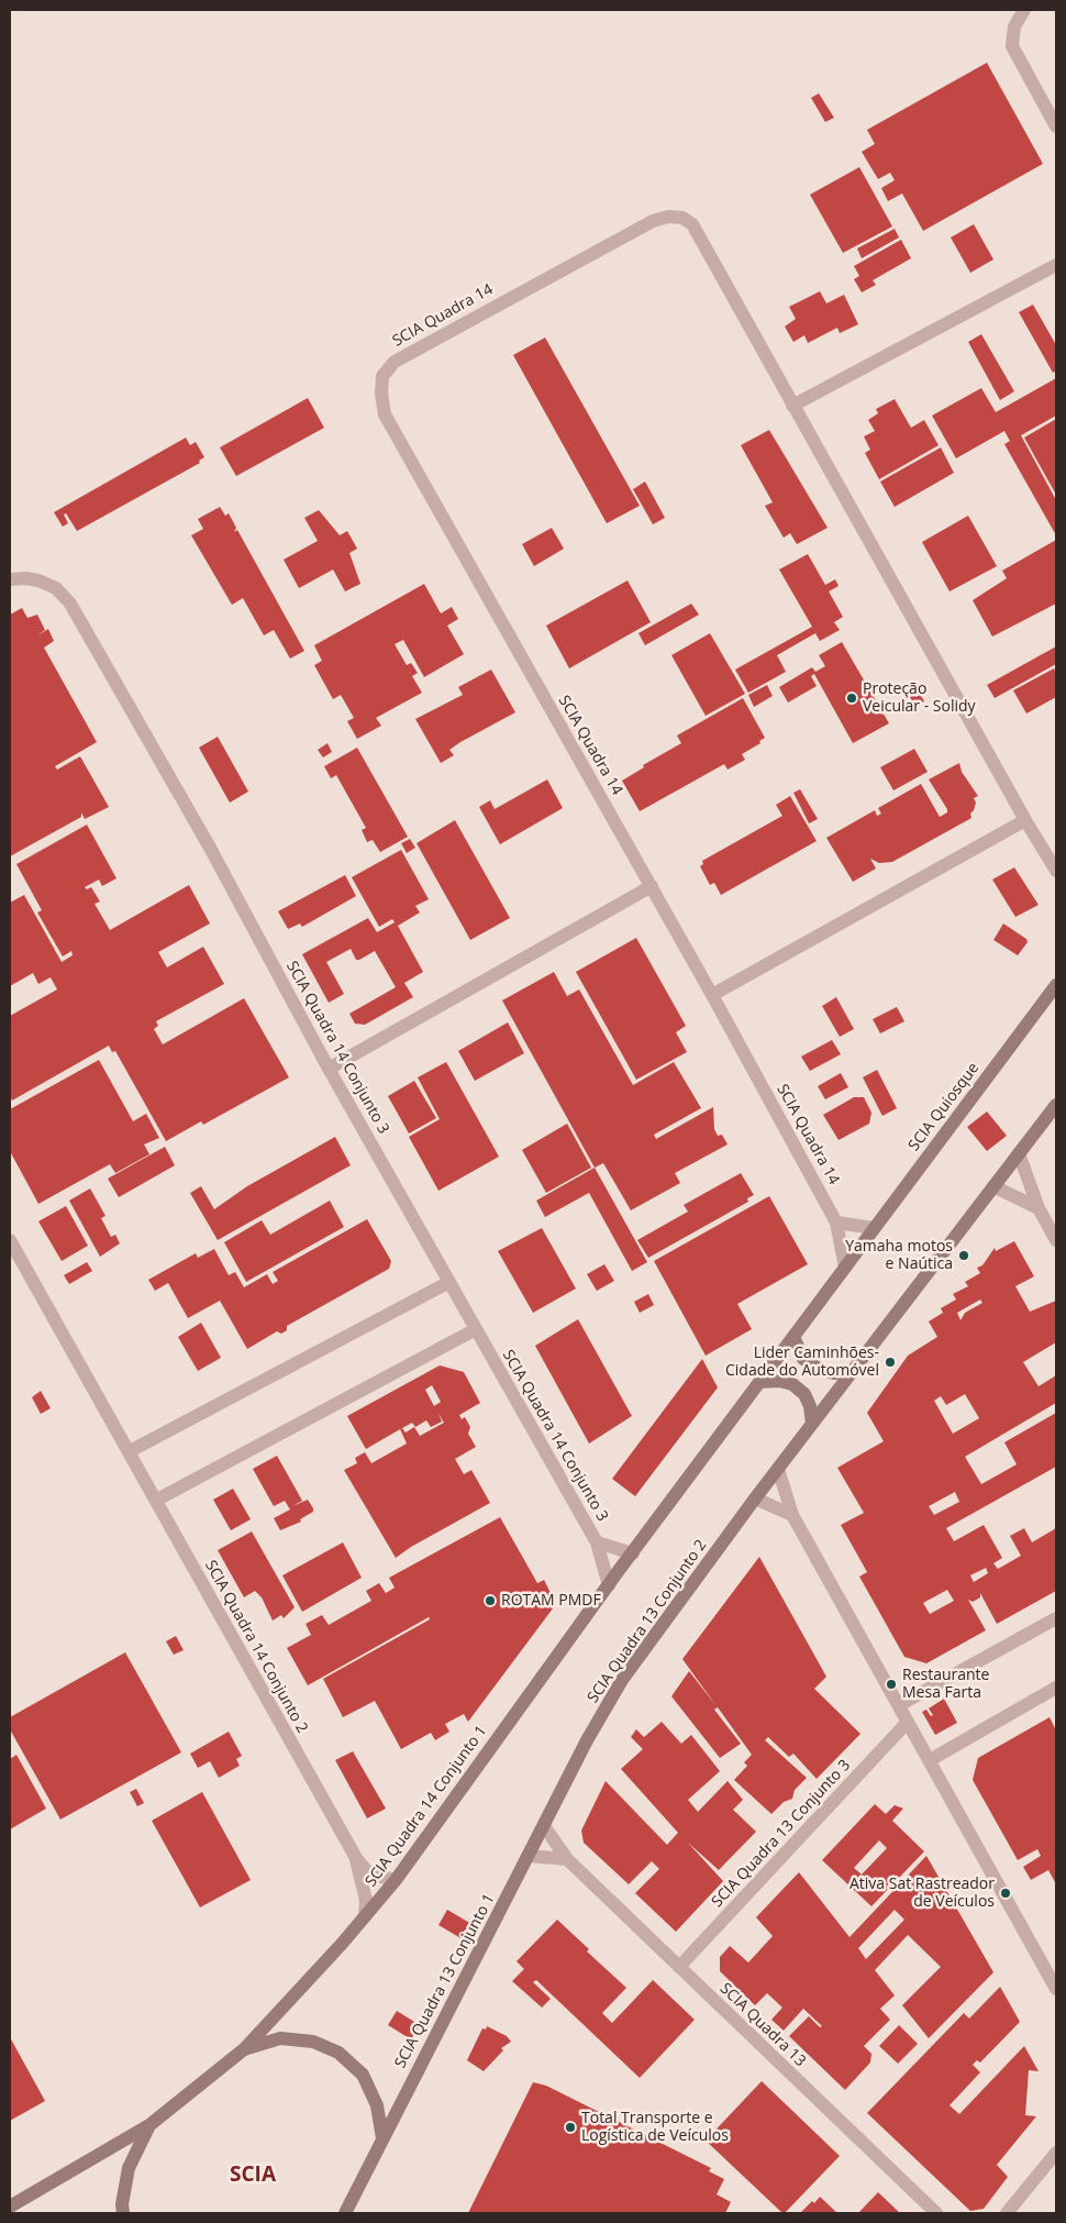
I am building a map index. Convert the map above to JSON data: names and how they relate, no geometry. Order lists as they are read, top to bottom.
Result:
{
  "streets": {
    "main road": [
      "SCIA Quiosque",
      "SCIA Quadra 13 Conjunto 2",
      "SCIA Quadra 14 Conjunto 1",
      "SCIA Quadra 13 Conjunto 1"
    ],
    "street": [
      "SCIA Quadra 14",
      "SCIA Quadra 14 Conjunto 3",
      "SCIA Quadra 14 Conjunto 2",
      "SCIA Quadra 13 Conjunto 3",
      "SCIA Quadra 13"
    ]
  },
  "crossings": [
    ["SCIA Quadra 14", "SCIA Quiosque"],
    ["SCIA Quadra 14 Conjunto 3", "SCIA Quadra 14 Conjunto 1"],
    ["SCIA Quadra 13 Conjunto 2", "SCIA Quadra 13 Conjunto 1"],
    ["SCIA Quadra 13 Conjunto 2", "SCIA Quadra 13"],
    ["SCIA Quadra 13 Conjunto 3", "SCIA Quadra 13"]
  ],
  "districts": ["SCIA"],
  "places": [
    "Proteção Veicular - Solidy",
    "Yamaha motos e Naútica",
    "Lider Caminhões- Cidade do Automóvel",
    "ROTAM PMDF",
    "Restaurante Mesa Farta",
    "Ativa Sat Rastreador de Veículos",
    "Total Transporte e Logística de Veículos"
  ]
}
